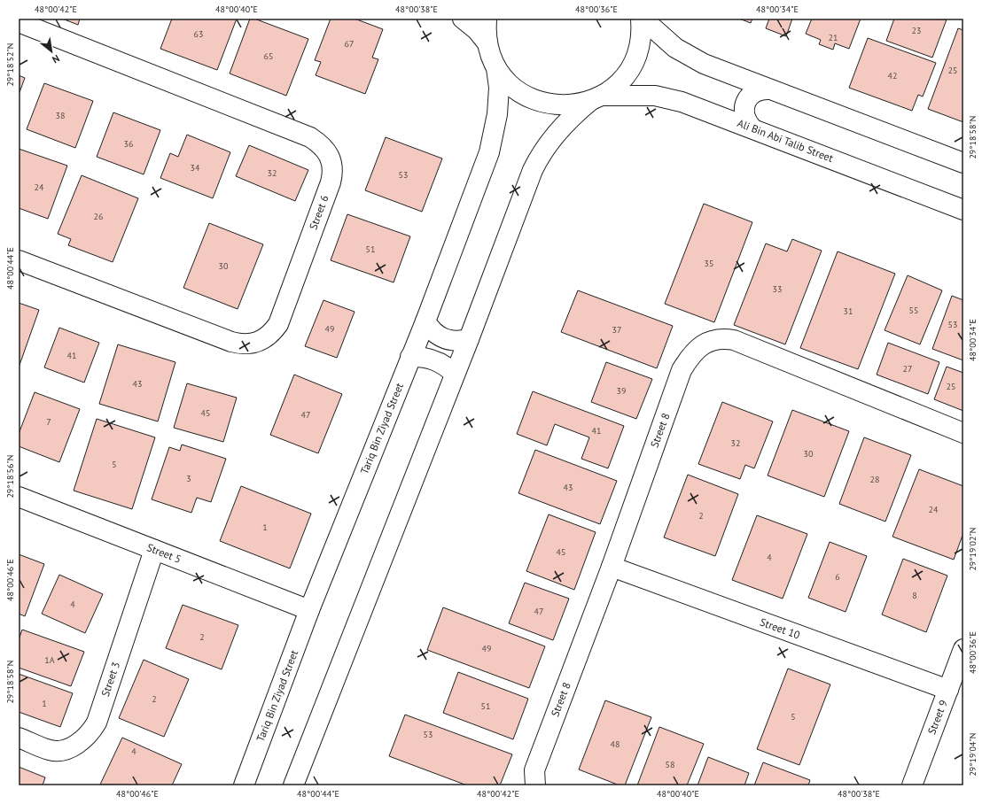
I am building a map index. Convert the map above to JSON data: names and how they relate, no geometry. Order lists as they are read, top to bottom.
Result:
{
  "streets": {
    "street": [
      "Ali Bin Abi Talib Street",
      "Street 6",
      "Tariq Bin Ziyad Street",
      "Street 8",
      "Street 5",
      "Street 10",
      "Street 3",
      "Street 9"
    ]
  },
  "crossings": [
    ["Ali Bin Abi Talib Street", "Tariq Bin Ziyad Street"],
    ["Tariq Bin Ziyad Street", "Street 5"],
    ["Street 8", "Street 10"],
    ["Street 5", "Street 3"],
    ["Street 10", "Street 9"]
  ],
  "house_numbers": [
    "23",
    "63",
    "21",
    "67",
    "65",
    "25",
    "42",
    "38",
    "36",
    "34",
    "32",
    "53",
    "24",
    "26",
    "51",
    "35",
    "30",
    "33",
    "55",
    "31",
    "53",
    "49",
    "37",
    "41",
    "27",
    "43",
    "25",
    "39",
    "45",
    "47",
    "7",
    "41",
    "32",
    "30",
    "5",
    "3",
    "28",
    "43",
    "24",
    "2",
    "1",
    "45",
    "4",
    "6",
    "8",
    "4",
    "47",
    "2",
    "49",
    "1A",
    "2",
    "1",
    "51",
    "5",
    "53",
    "48",
    "4",
    "58"
  ],
  "north": "bottom right",
  "coordinates": [
    "48°00'42\"E",
    "48°00'40\"E",
    "48°00'38\"E",
    "48°00'36\"E",
    "48°00'34\"E",
    "29°18'52\"N",
    "29°18'58\"N",
    "48°00'44\"E",
    "29°18'56\"N",
    "29°19'02\"N",
    "48°00'46\"E",
    "29°19'04\"N"
  ]
}
